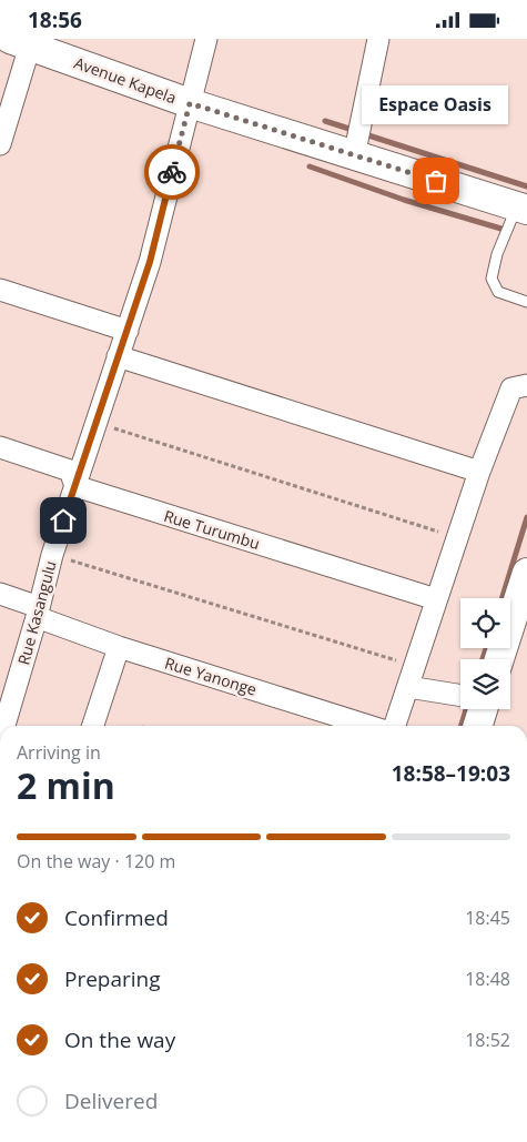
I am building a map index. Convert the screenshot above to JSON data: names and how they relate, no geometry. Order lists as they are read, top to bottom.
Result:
{
  "streets": {
    "street": [
      "Avenue Kapela",
      "Rue Turumbu",
      "Rue Kasangulu",
      "Rue Yanonge"
    ]
  },
  "crossings": [
    ["Avenue Kapela", "Rue Kasangulu"],
    ["Rue Turumbu", "Rue Kasangulu"],
    ["Rue Kasangulu", "Rue Yanonge"]
  ],
  "places": ["Espace Oasis"],
  "page": {
    "status": "18:56",
    "bubble": "Espace Oasis",
    "heading": ["2 min", "Arriving in", "18:58–19:03"],
    "bar": "On the way · 120 m",
    "list": [
      ["Confirmed", "18:45"],
      ["Preparing", "18:48"],
      ["On the way", "18:52"],
      "Delivered"
    ]
  }
}
